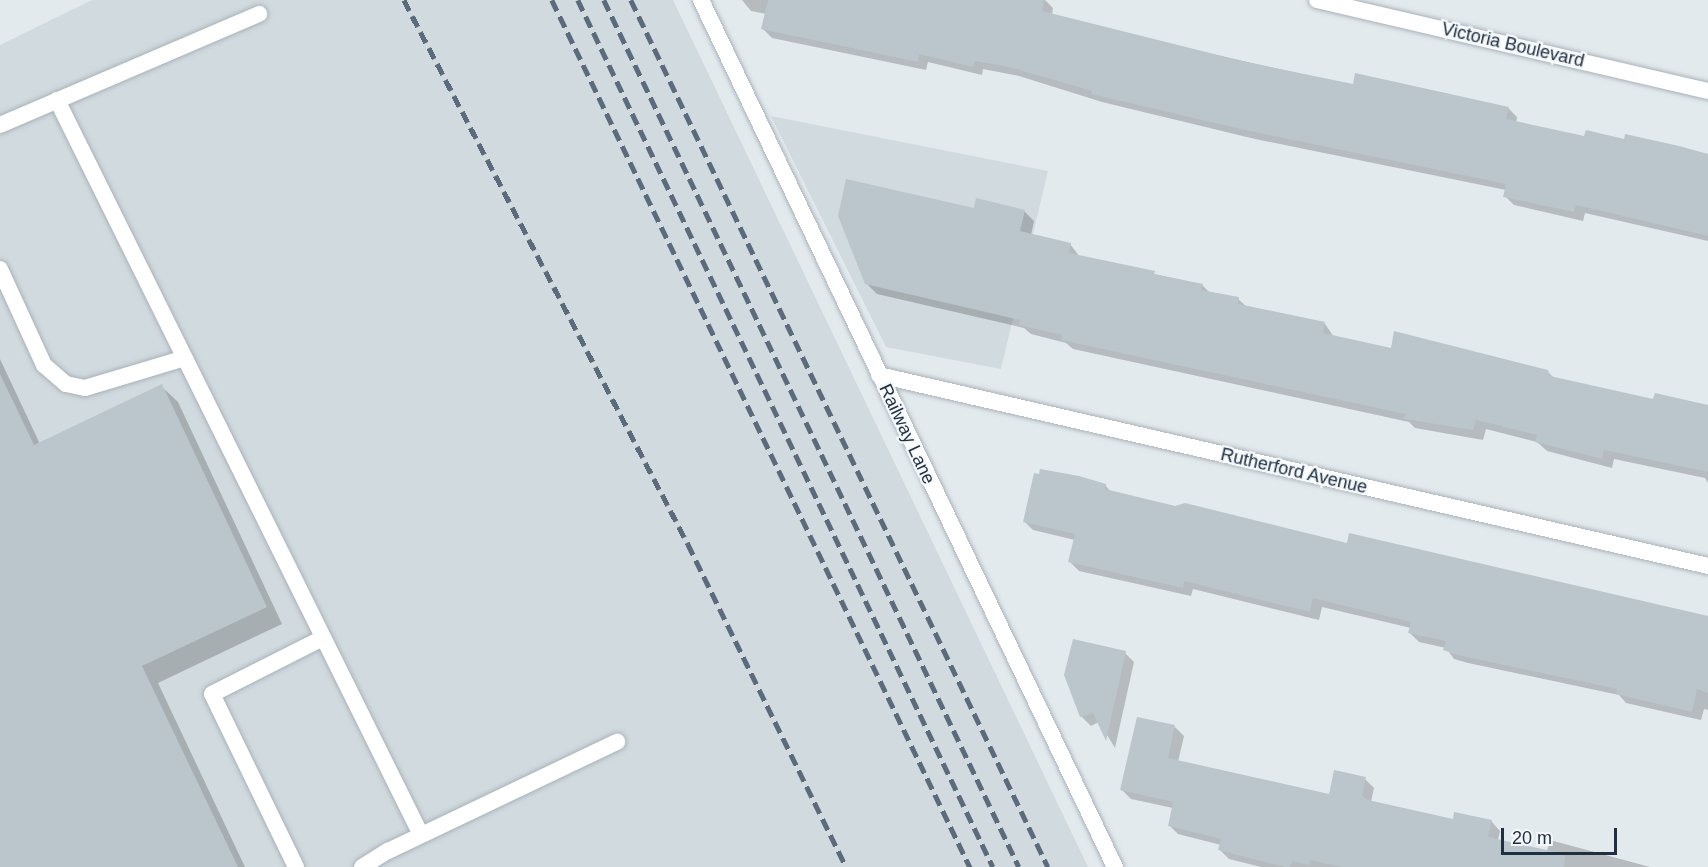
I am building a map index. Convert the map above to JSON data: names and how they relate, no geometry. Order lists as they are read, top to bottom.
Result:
{
  "streets": {
    "street": ["Victoria Boulevard", "Railway Lane", "Rutherford Avenue"]
  },
  "crossings": [
    ["Railway Lane", "Rutherford Avenue"]
  ],
  "scale_bar": "20 m"
}
